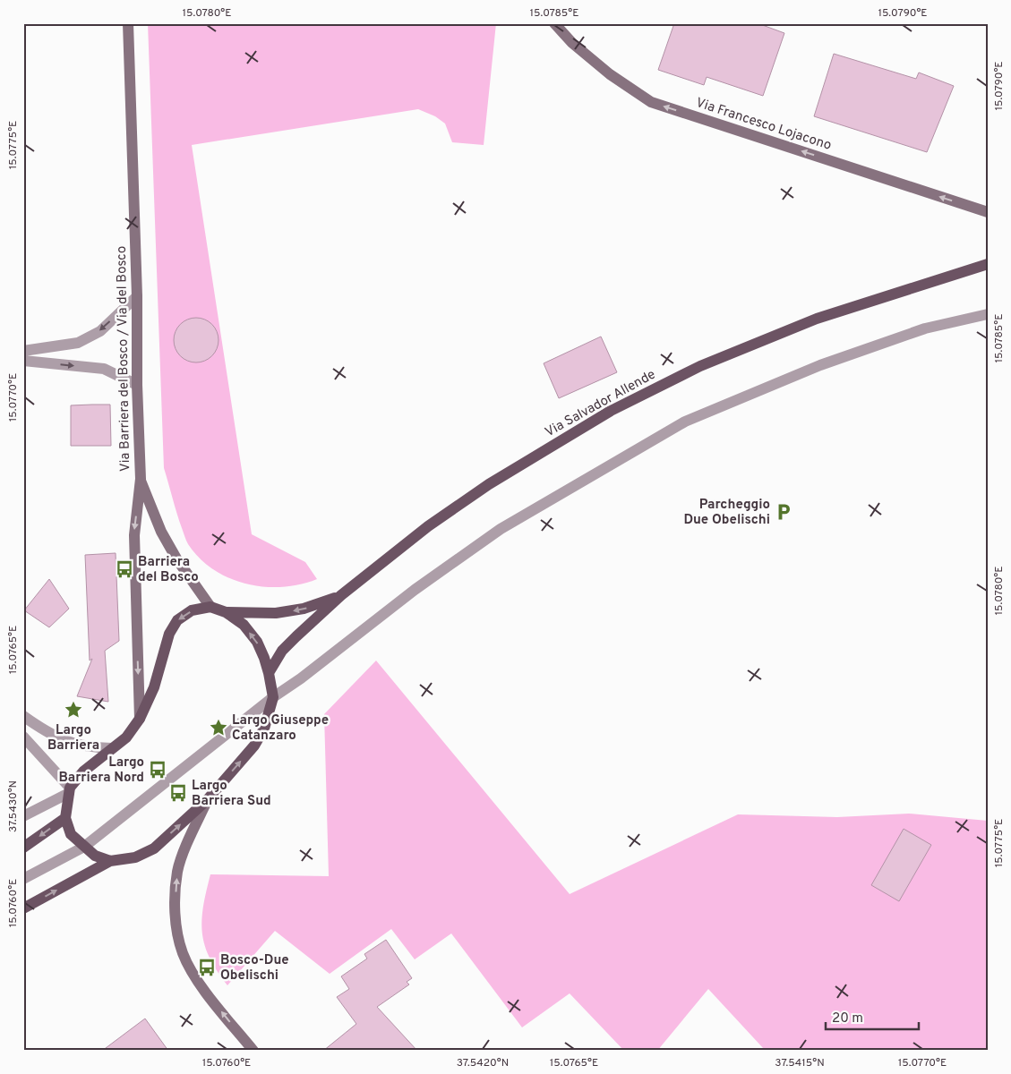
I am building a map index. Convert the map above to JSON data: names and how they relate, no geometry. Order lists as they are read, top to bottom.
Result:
{
  "streets": {
    "main road": ["Via Francesco Lojacono", "Via Barriera del Bosco / Via del Bosco", "Via Salvador Allende"]
  },
  "one_way": ["Via Francesco Lojacono"],
  "places": {
    "parking": ["Parcheggio Due Obelischi"],
    "bus stop": [
      "Barriera del Bosco",
      "Largo Barriera Nord",
      "Largo Barriera Sud",
      "Bosco-Due Obelischi"
    ],
    "place": ["Largo Barriera", "Largo Giuseppe Catanzaro"]
  },
  "scale_bar": "20 m",
  "coordinates": [
    "15.0780°E",
    "15.0785°E",
    "15.0790°E",
    "15.0775°E",
    "15.0770°E",
    "15.0765°E",
    "37.5430°N",
    "15.0760°E",
    "37.5420°N",
    "37.5415°N"
  ]
}
